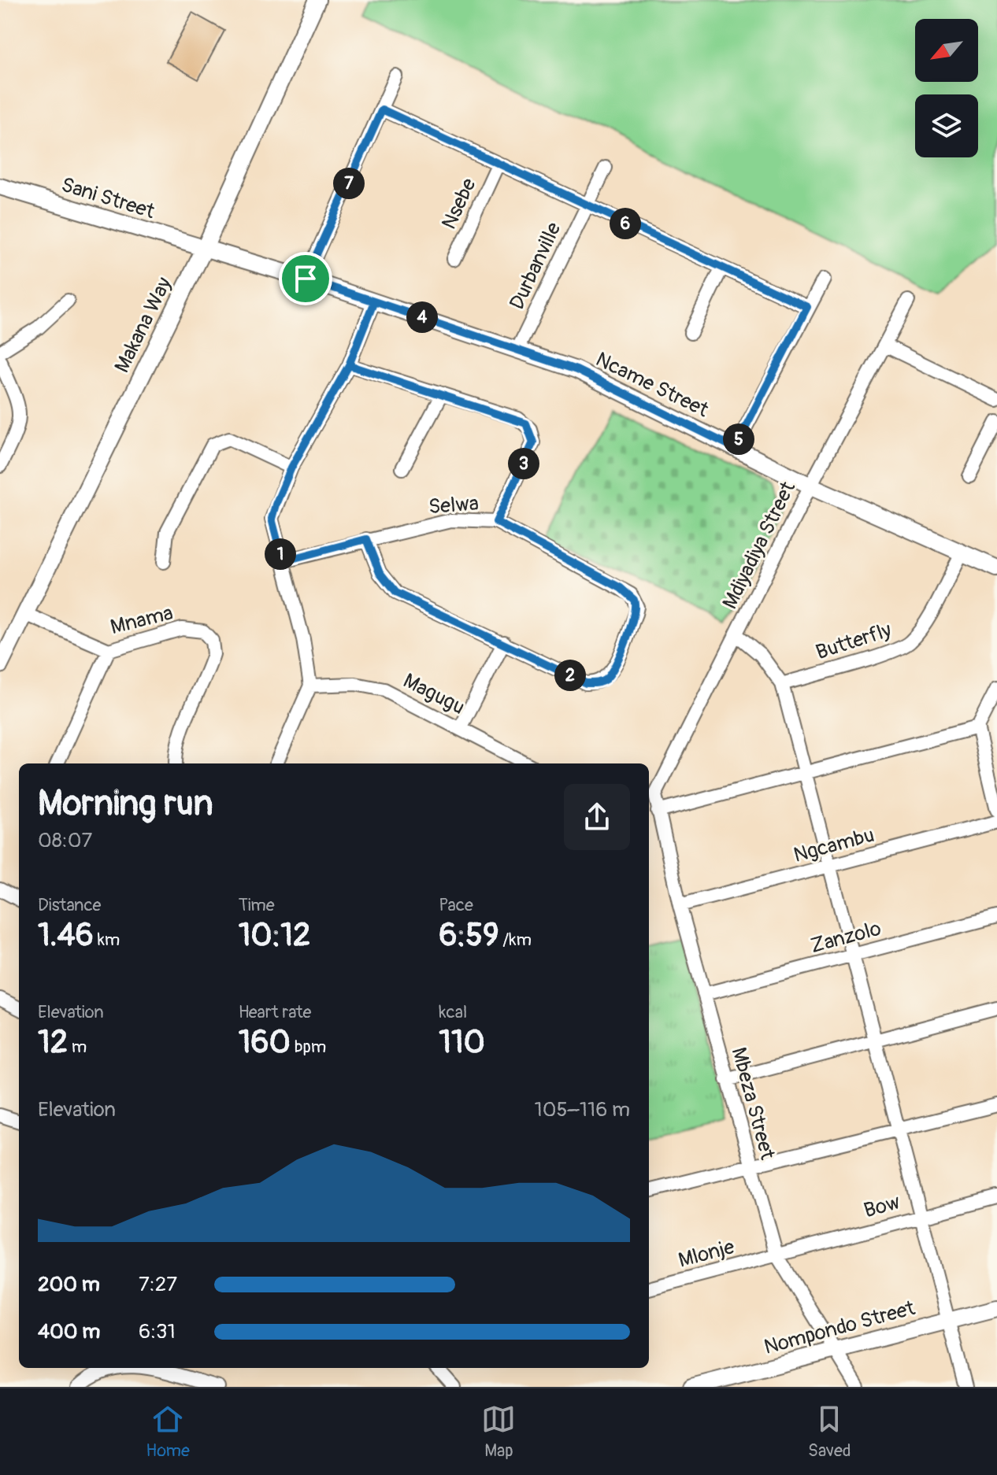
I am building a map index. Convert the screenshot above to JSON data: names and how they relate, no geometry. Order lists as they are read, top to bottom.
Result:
{
  "streets": {
    "street": [
      "Sani Street",
      "Nsebe",
      "Durbanville",
      "Makana Way",
      "Ncame Street",
      "Selwa",
      "Mdiyadiya Street",
      "Mnama",
      "Butterfly",
      "Magugu",
      "Ngcambu",
      "Zanzolo",
      "Mbeza Street",
      "Bow",
      "Mlonje",
      "Nompondo Street"
    ]
  },
  "crossings": [
    ["Sani Street", "Makana Way"],
    ["Sani Street", "Ncame Street"],
    ["Durbanville", "Ncame Street"],
    ["Makana Way", "Ncame Street"],
    ["Makana Way", "Mnama"],
    ["Ncame Street", "Mdiyadiya Street"],
    ["Ncame Street", "Butterfly"],
    ["Mdiyadiya Street", "Mbeza Street"],
    ["Ngcambu", "Mbeza Street"],
    ["Zanzolo", "Mbeza Street"],
    ["Mbeza Street", "Bow"],
    ["Mbeza Street", "Mlonje"],
    ["Mbeza Street", "Nompondo Street"],
    ["Bow", "Mlonje"]
  ],
  "north": "bottom left",
  "page": {
    "pins": [
      "7",
      "6",
      "4",
      "5",
      "3",
      "1",
      "2"
    ],
    "heading": ["Morning run", "08:07"],
    "stats": [
      ["Distance", "1.46 km"],
      ["Time", "10:12"],
      ["Pace", "6:59 /km"],
      ["Elevation", "12 m"],
      ["Heart rate", "160 bpm"],
      ["kcal", "110"]
    ],
    "chart": ["Elevation", "105–116 m"],
    "list": [
      {
        "name": "200 m",
        "note": "7:27"
      },
      {
        "name": "400 m",
        "note": "6:31"
      }
    ],
    "tabs": ["Home", "Map", "Saved"]
  }
}
